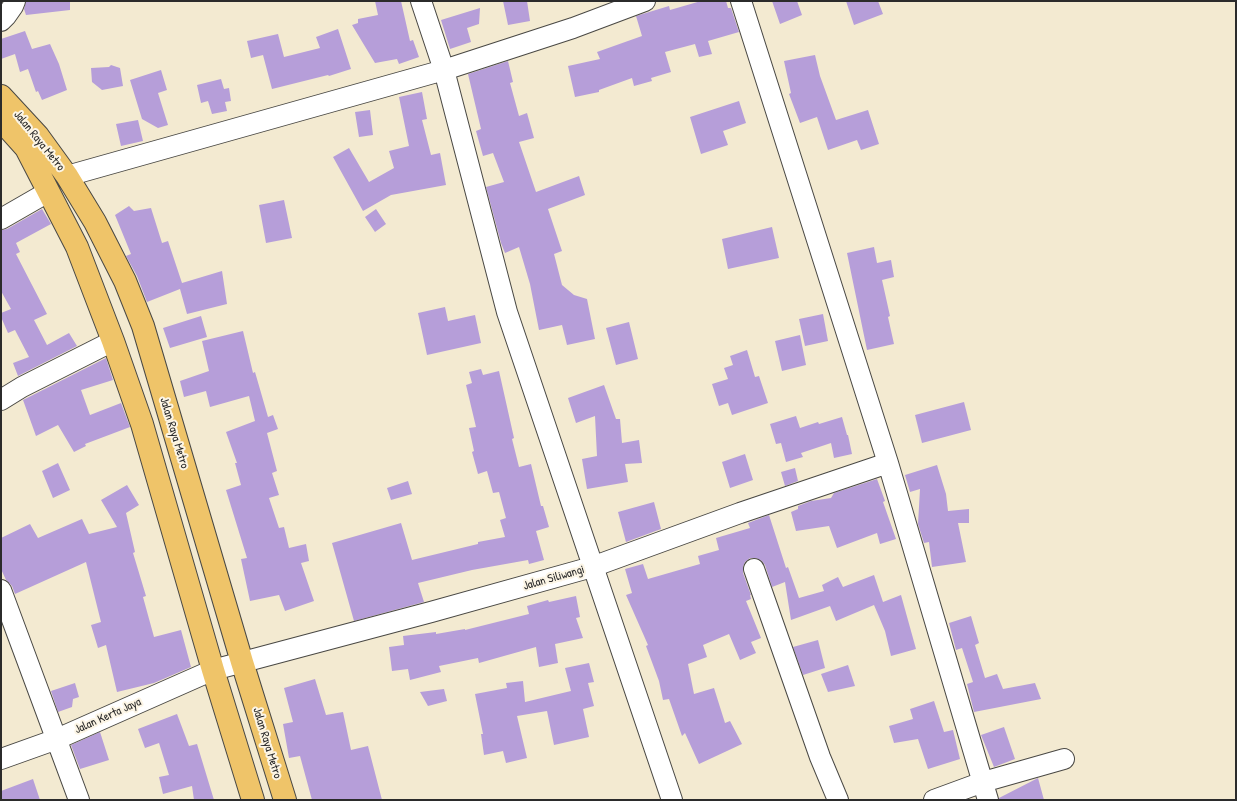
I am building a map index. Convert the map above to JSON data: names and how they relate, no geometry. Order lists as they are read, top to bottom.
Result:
{
  "streets": {
    "highway": ["Jalan Raya Metro"],
    "street": ["Jalan Siliwangi", "Jalan Kerta Jaya"]
  },
  "crossings": [
    ["Jalan Raya Metro", "Jalan Siliwangi"],
    ["Jalan Siliwangi", "Jalan Kerta Jaya"]
  ]
}
